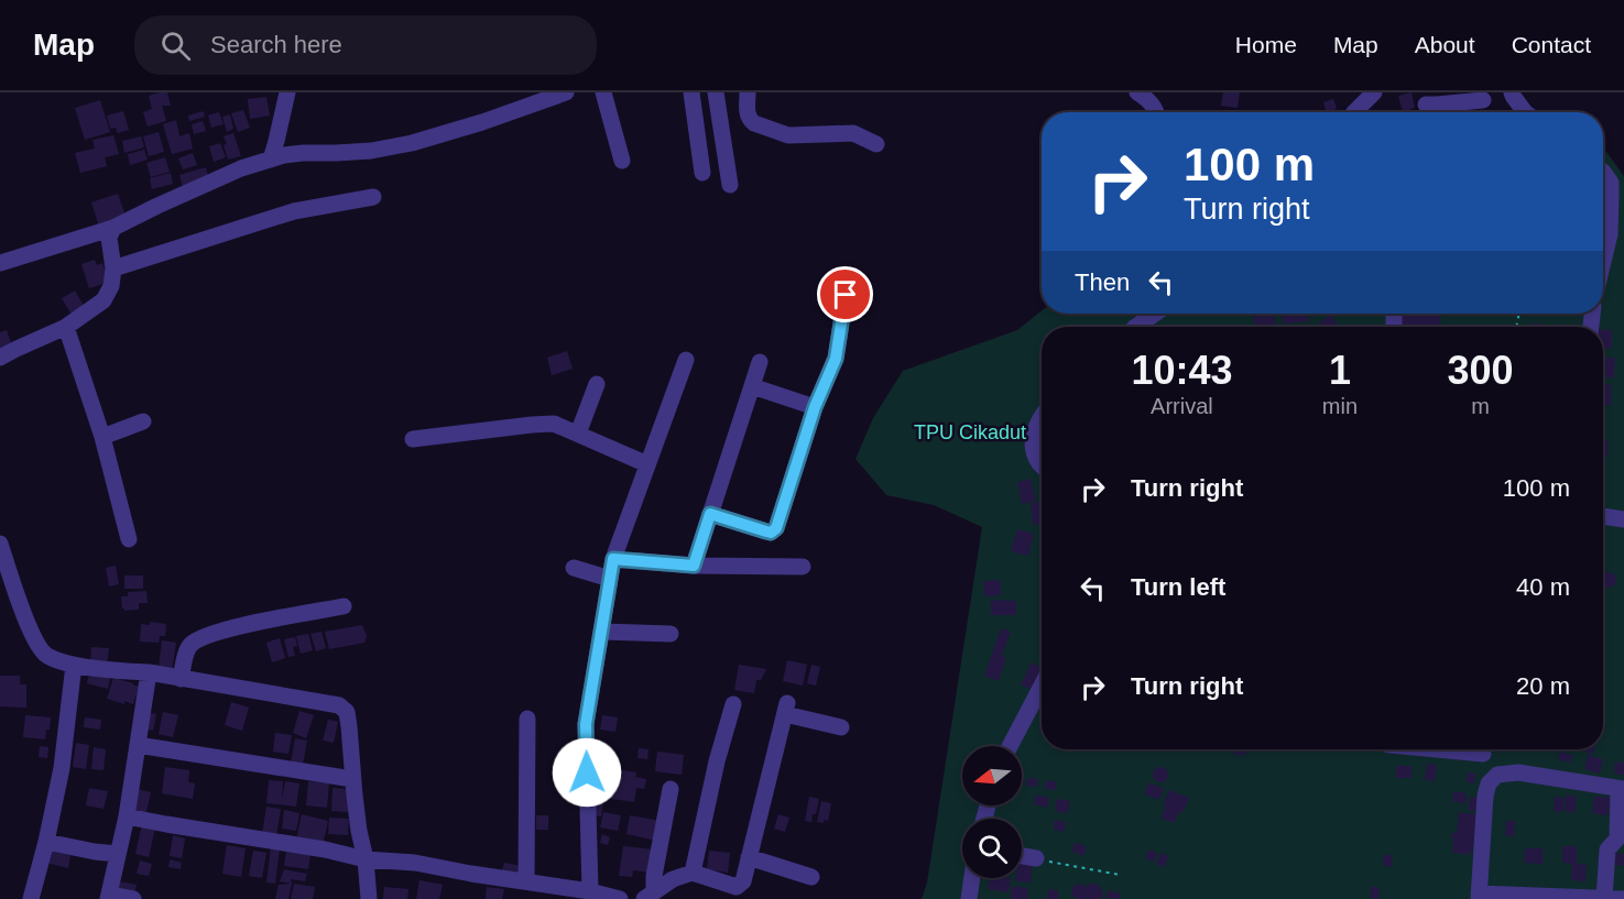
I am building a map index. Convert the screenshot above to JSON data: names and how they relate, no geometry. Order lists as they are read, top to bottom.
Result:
{
  "parks": ["TPU Cikadut"],
  "north": "left",
  "page": {
    "header": "Map",
    "search": "Search here",
    "nav": [
      "Home",
      "Map",
      "About",
      "Contact"
    ],
    "turn": ["100 m", "Turn right"],
    "then": "Then",
    "eta": [
      "10:43",
      "Arrival",
      "1",
      "min",
      "300",
      "m"
    ],
    "list": [
      {
        "name": "Turn right",
        "value": "100 m"
      },
      {
        "name": "Turn left",
        "value": "40 m"
      },
      {
        "name": "Turn right",
        "value": "20 m"
      }
    ]
  }
}
